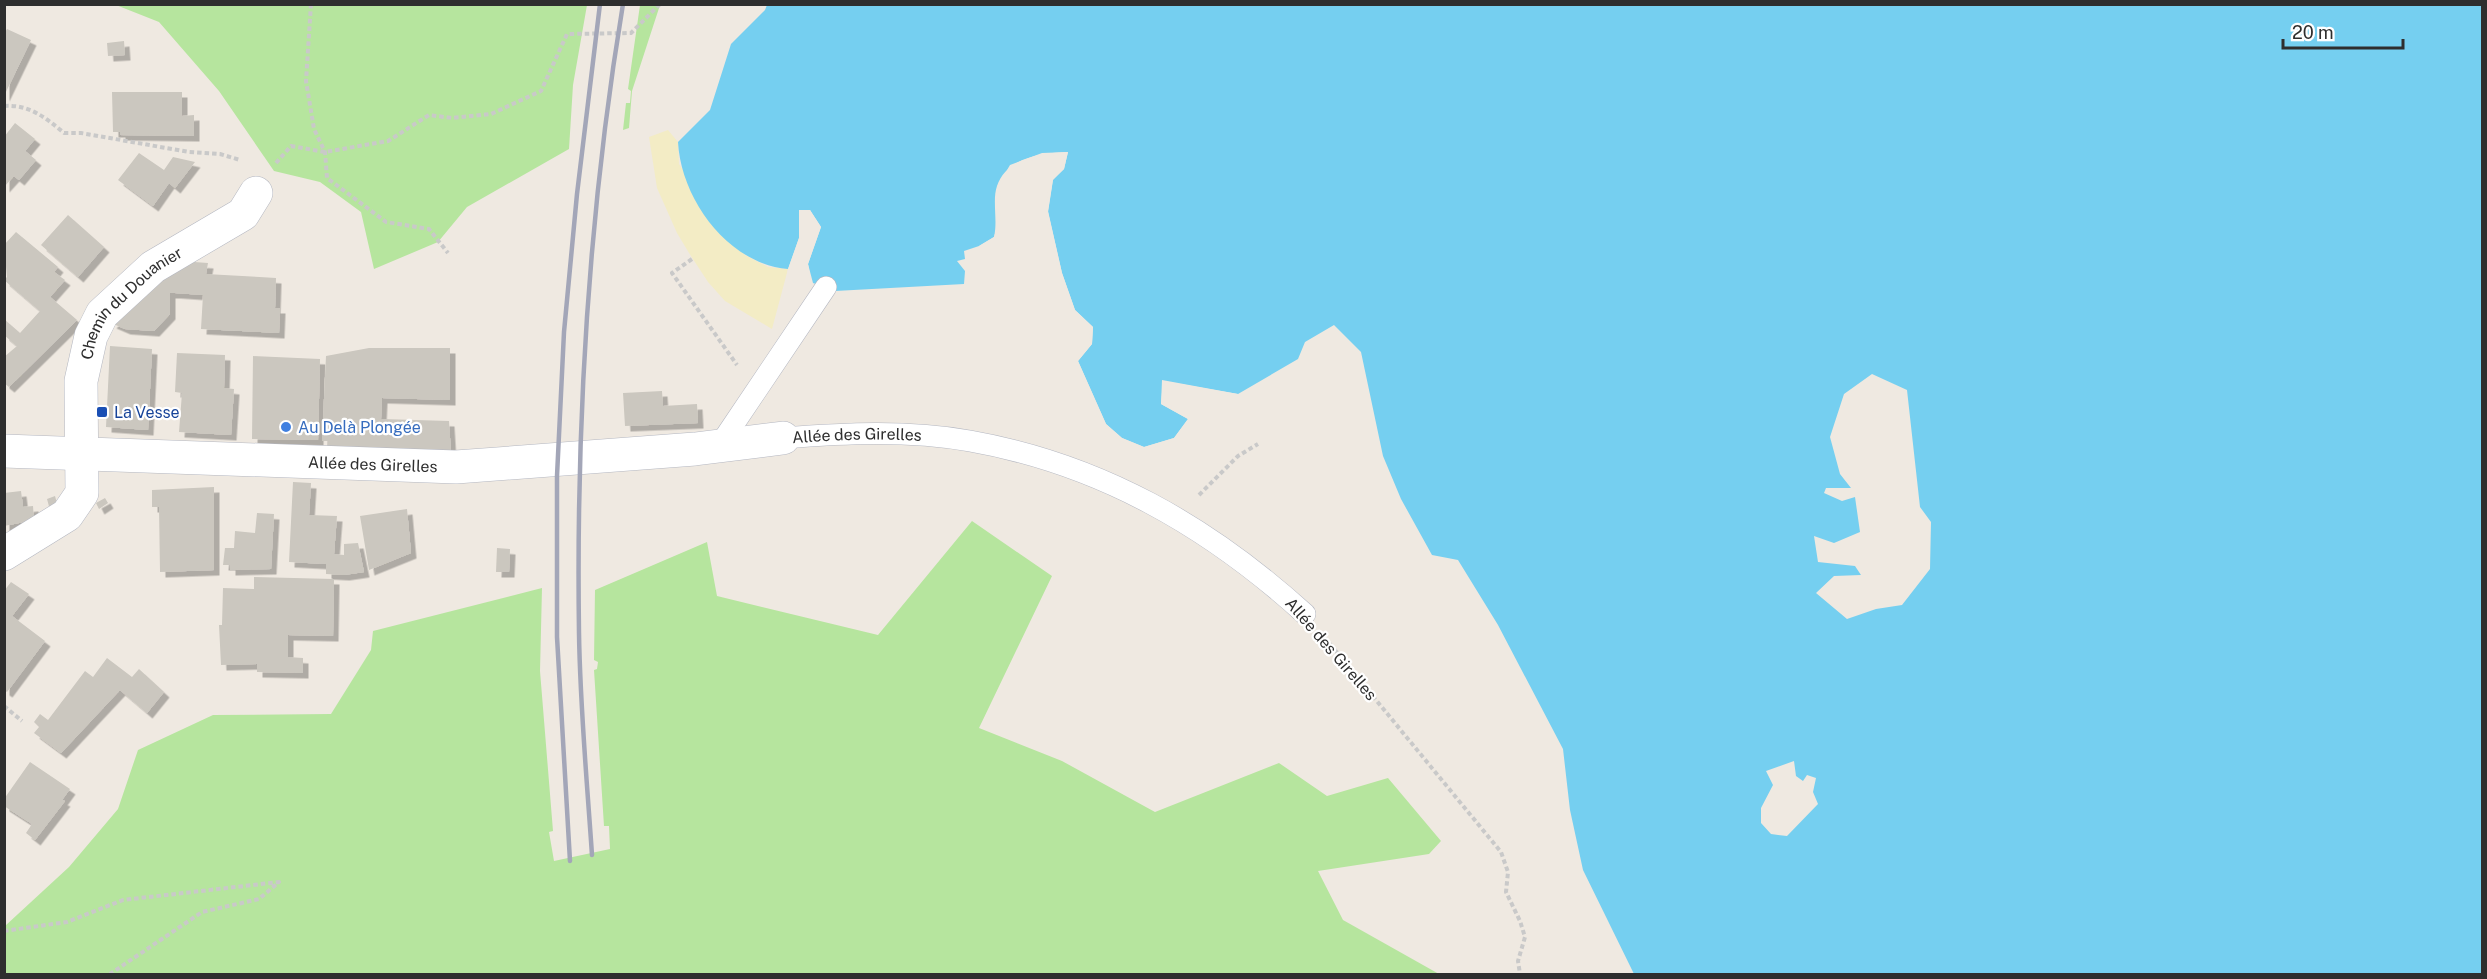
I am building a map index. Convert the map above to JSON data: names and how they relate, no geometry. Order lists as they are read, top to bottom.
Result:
{
  "streets": {
    "street": ["Chemin du Douanier", "Allée des Girelles"]
  },
  "crossings": [
    ["Chemin du Douanier", "Allée des Girelles"]
  ],
  "places": {
    "transit": ["La Vesse"],
    "other": ["Au Delà Plongée"]
  },
  "scale_bar": "20 m"
}
